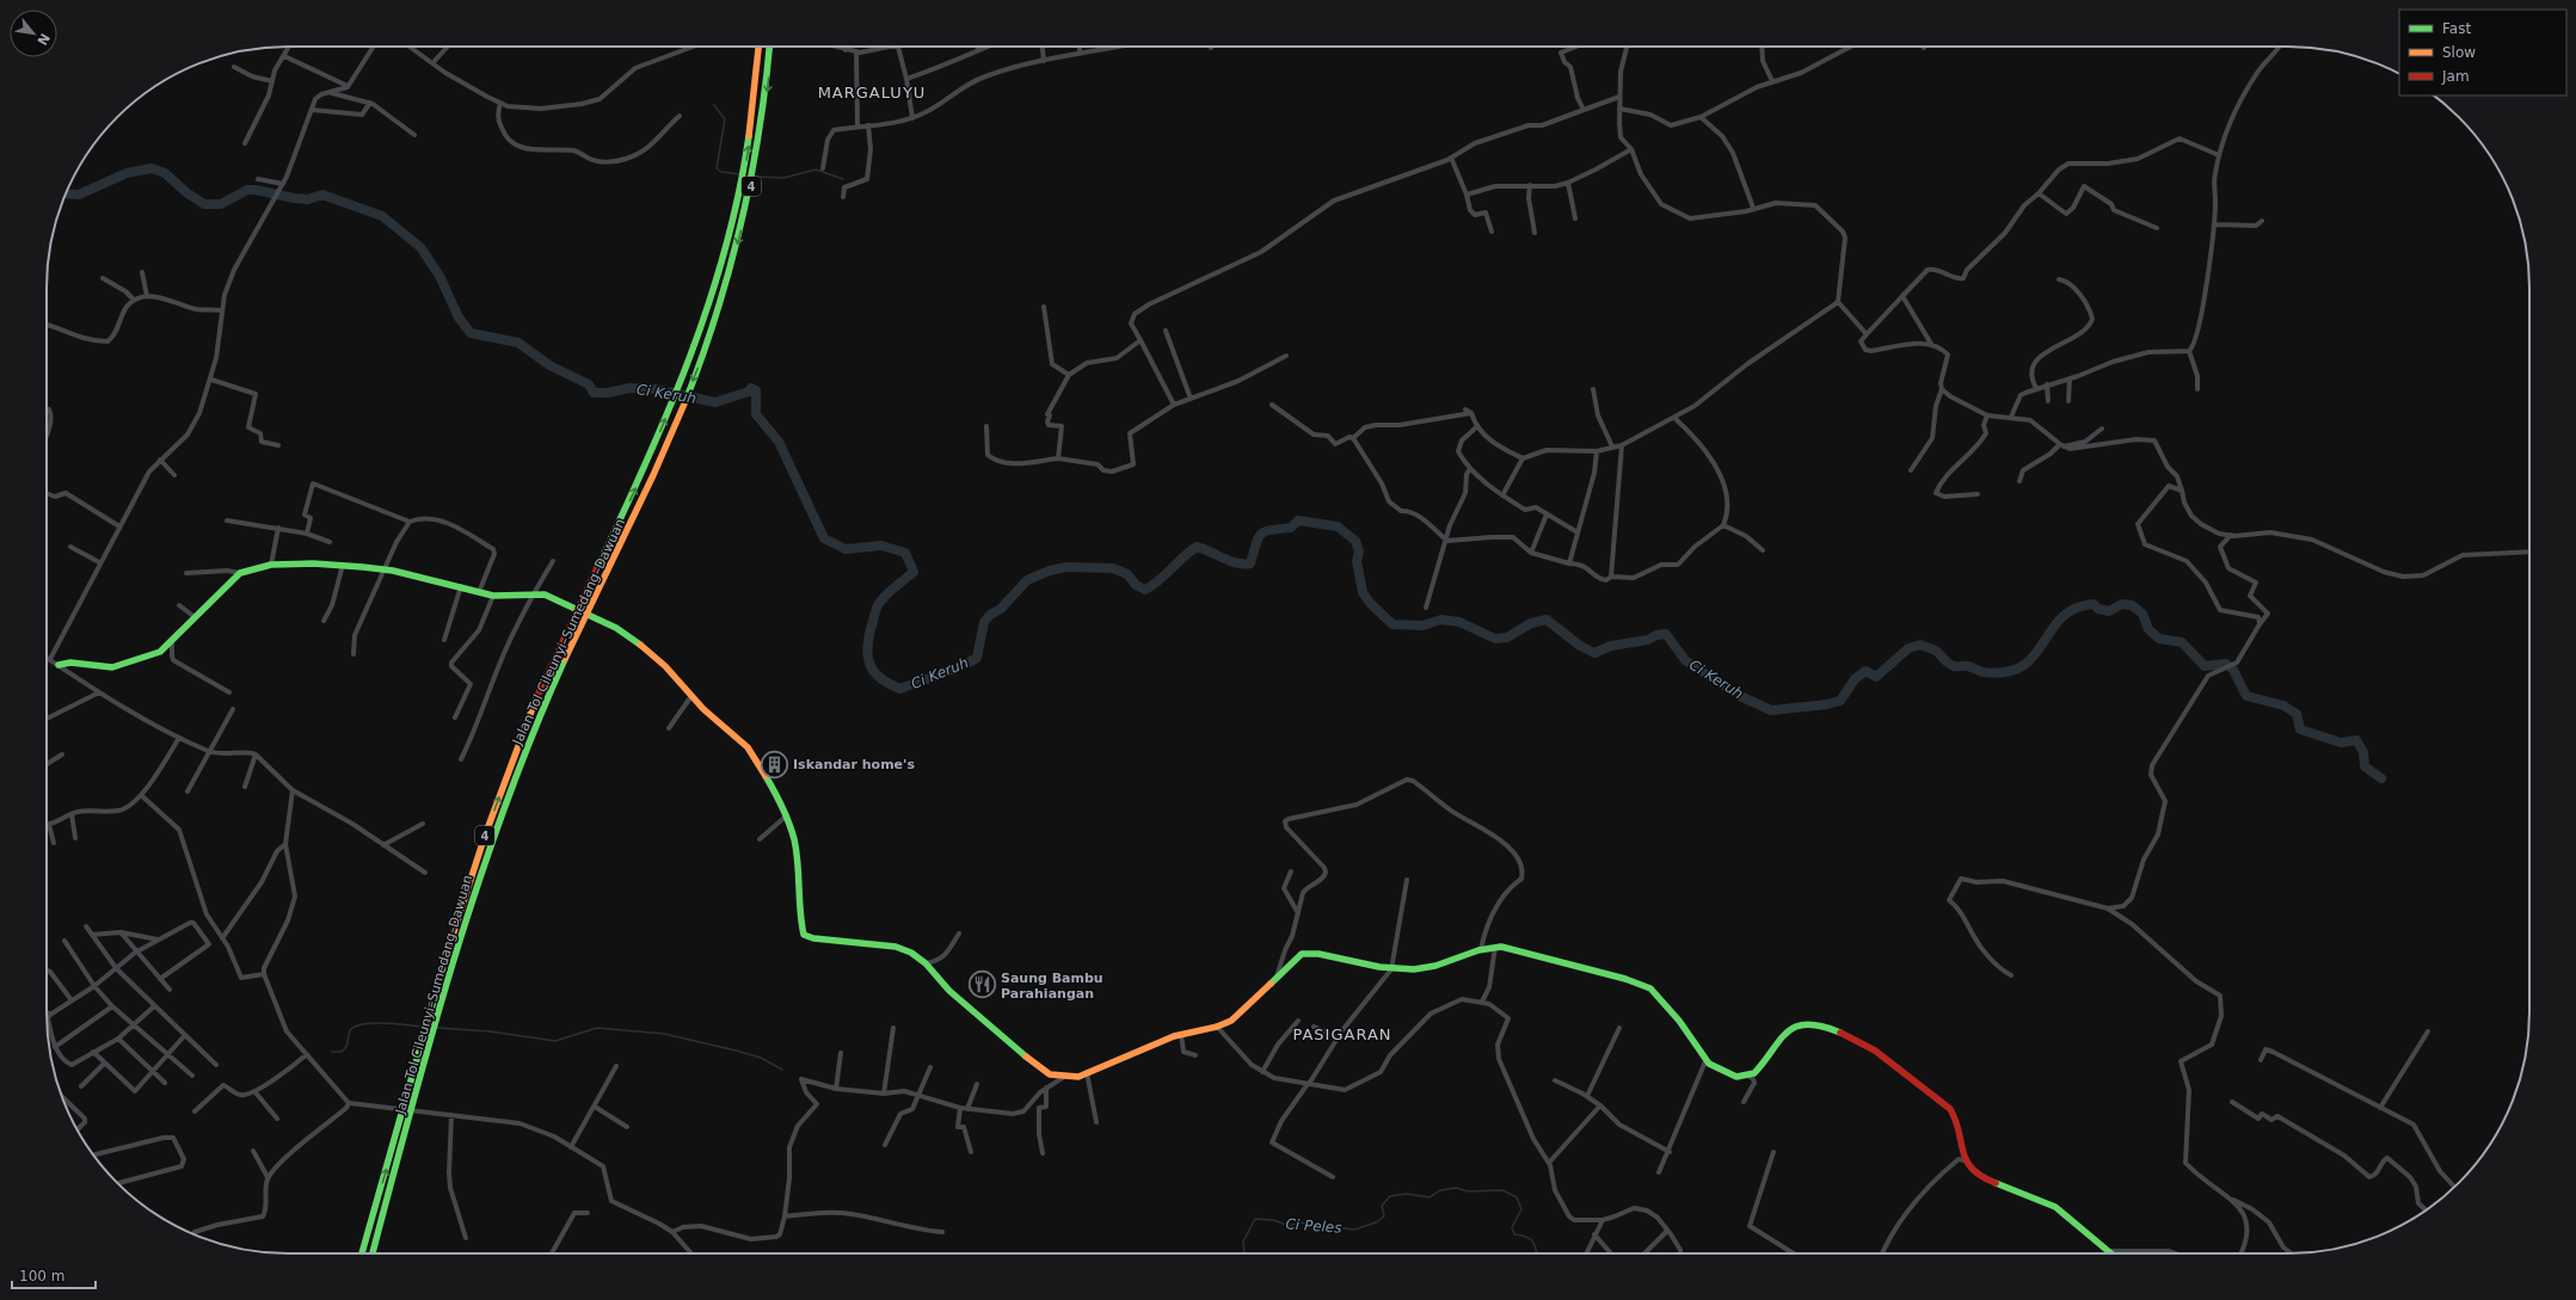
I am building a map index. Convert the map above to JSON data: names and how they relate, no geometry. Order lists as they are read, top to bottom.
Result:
{
  "streets": {
    "main road": ["4", "Jalan Tol Cileunyi–Sumedang–Dawuan"]
  },
  "districts": ["MARGALUYU", "PASIGARAN"],
  "water": ["Ci Keruh", "Ci Peles"],
  "places": {
    "building": ["Iskandar home's"],
    "restaurant": ["Saung Bambu Parahiangan"]
  },
  "legend": ["Fast", "Slow", "Jam"],
  "scale_bar": "100 m",
  "north": "bottom right"
}
